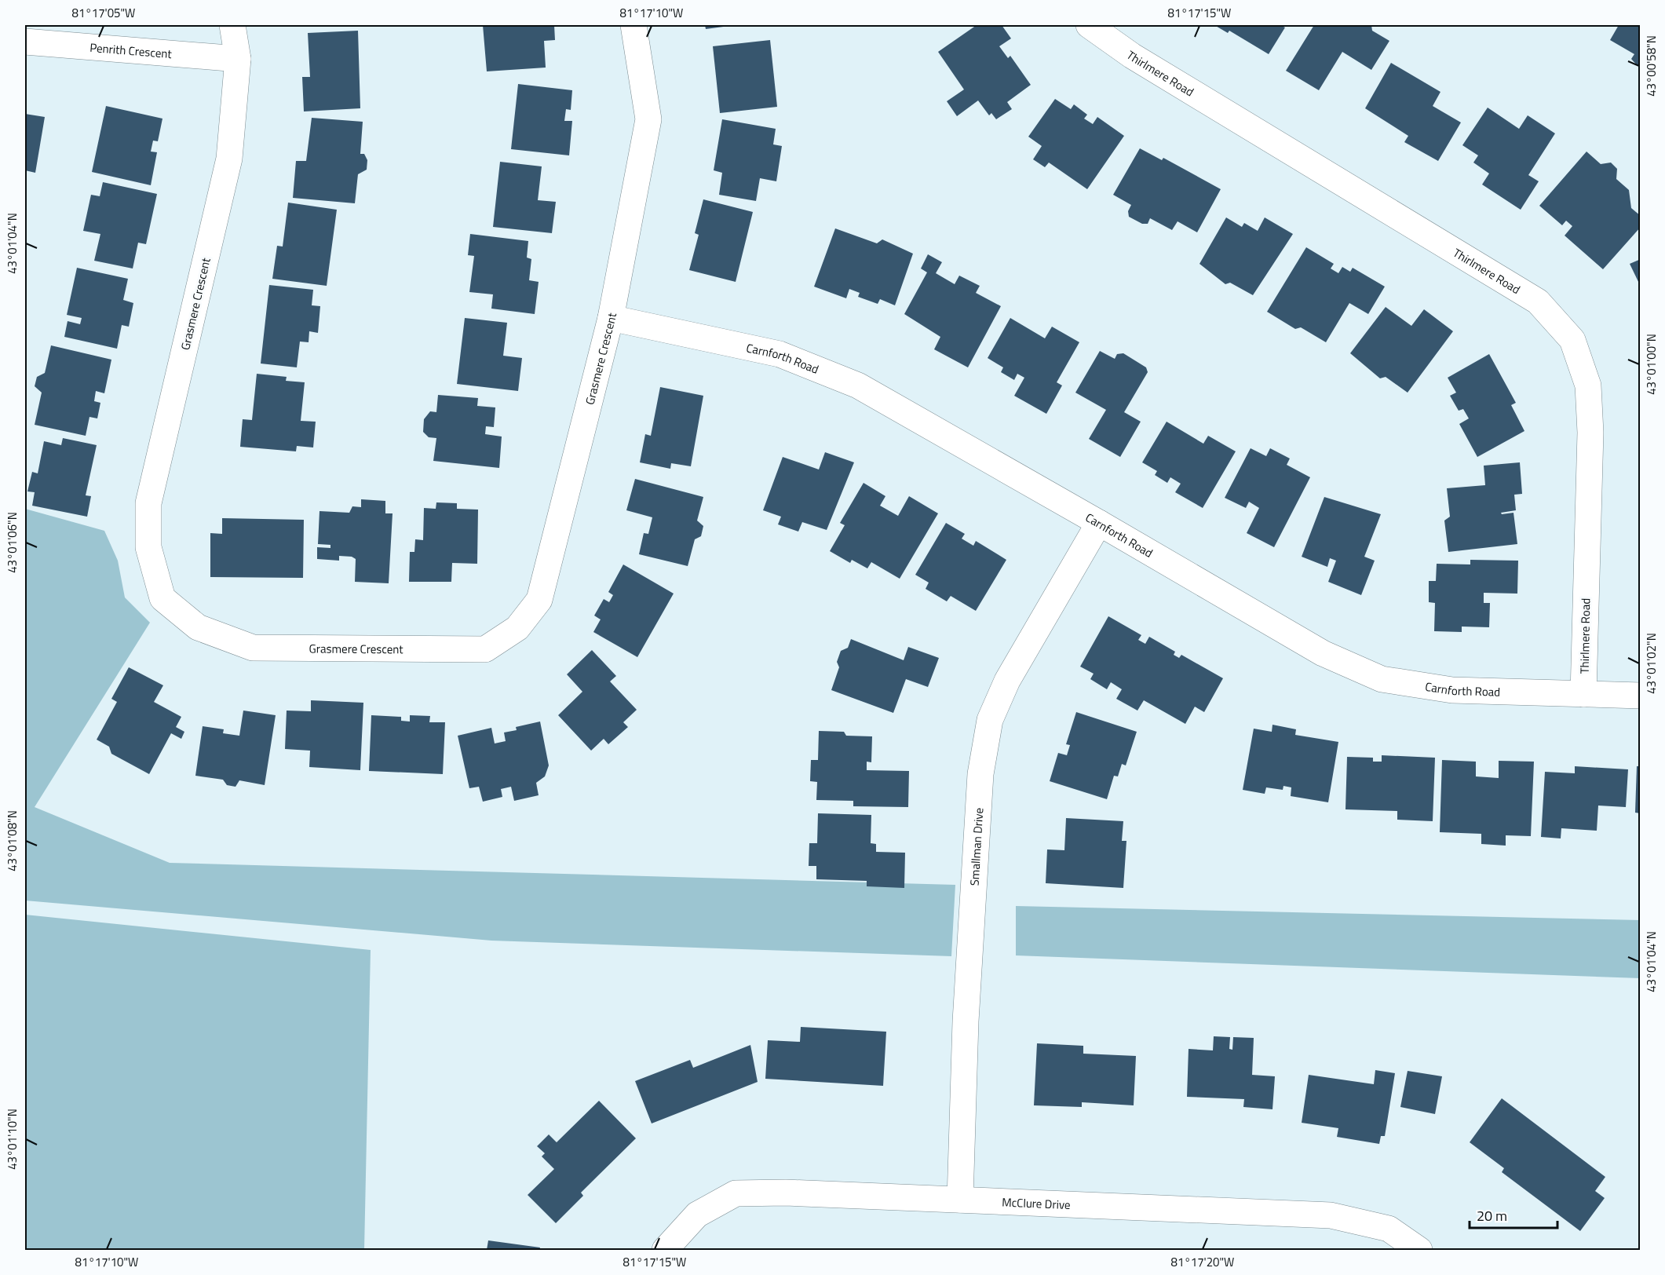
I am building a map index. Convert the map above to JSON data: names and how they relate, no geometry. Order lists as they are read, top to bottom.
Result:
{
  "streets": {
    "street": [
      "Penrith Crescent",
      "Thirlmere Road",
      "Grasmere Crescent",
      "Carnforth Road",
      "Smallman Drive",
      "McClure Drive"
    ]
  },
  "crossings": [
    ["Penrith Crescent", "Grasmere Crescent"],
    ["Thirlmere Road", "Carnforth Road"],
    ["Grasmere Crescent", "Carnforth Road"],
    ["Carnforth Road", "Smallman Drive"],
    ["Smallman Drive", "McClure Drive"]
  ],
  "scale_bar": "20 m",
  "coordinates": [
    "81°17'05\"W",
    "81°17'10\"W",
    "81°17'15\"W",
    "43°00'58\"N",
    "43°01'04\"N",
    "43°01'00\"N",
    "43°01'06\"N",
    "43°01'02\"N",
    "43°01'08\"N",
    "43°01'10\"N",
    "81°17'20\"W"
  ]
}
